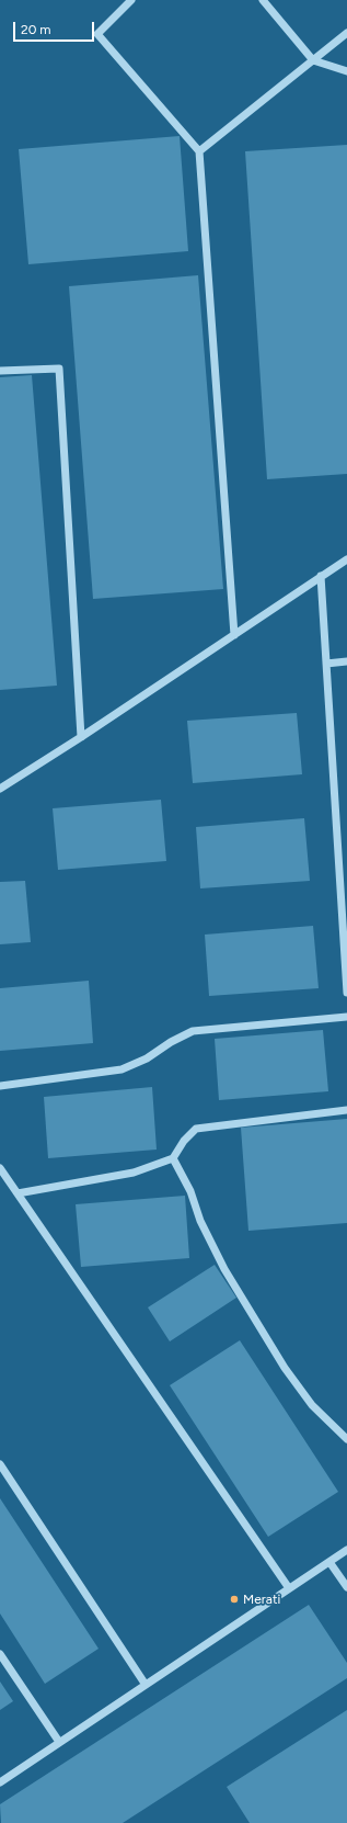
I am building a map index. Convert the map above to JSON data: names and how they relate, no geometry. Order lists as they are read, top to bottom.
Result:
{
  "places": ["Merati"],
  "scale_bar": "20 m"
}
